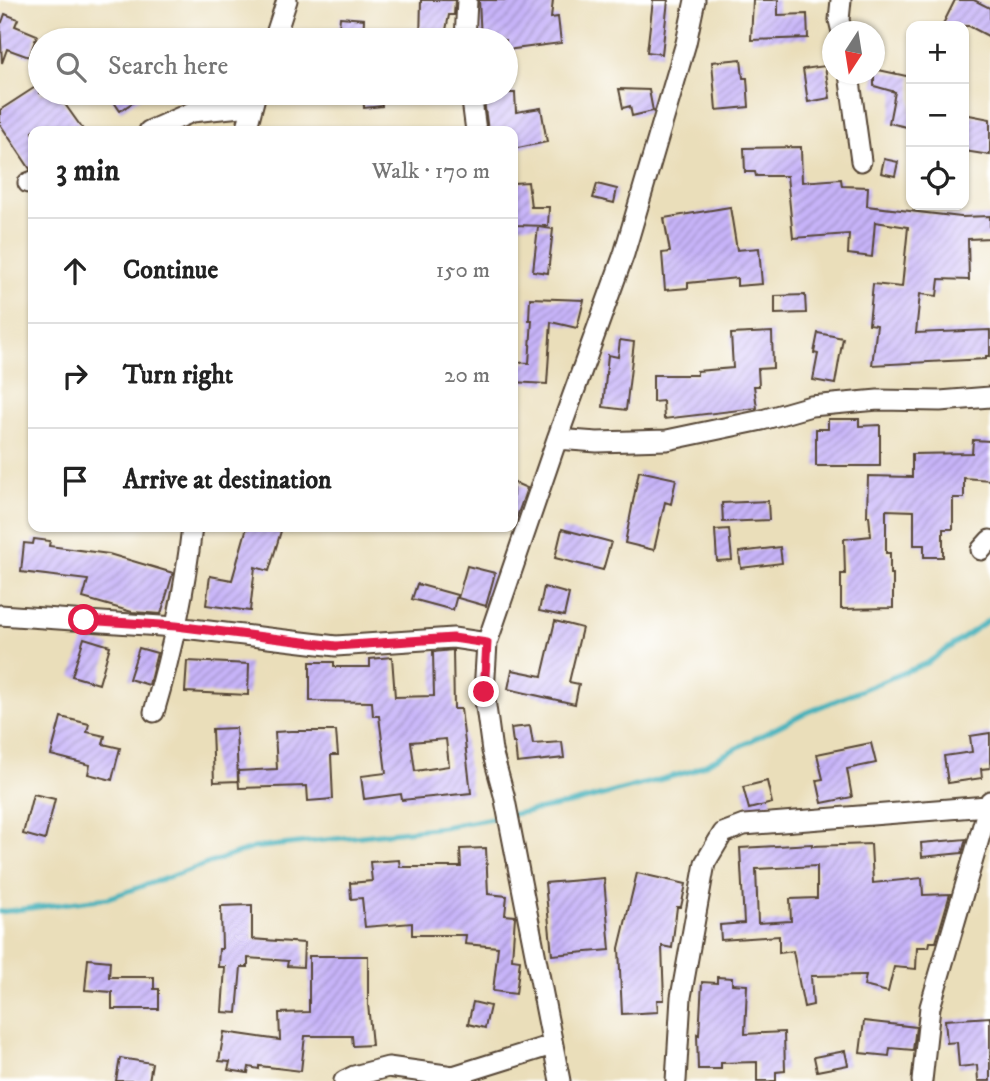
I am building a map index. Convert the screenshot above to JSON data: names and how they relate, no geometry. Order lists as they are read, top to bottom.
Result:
{
  "north": "bottom",
  "page": {
    "map_buttons": ["+", "−"],
    "search": "Search here",
    "heading": ["3 min", "Walk · 170 m"],
    "list": [
      ["Continue", "150 m"],
      ["Turn right", "20 m"],
      "Arrive at destination"
    ]
  }
}
